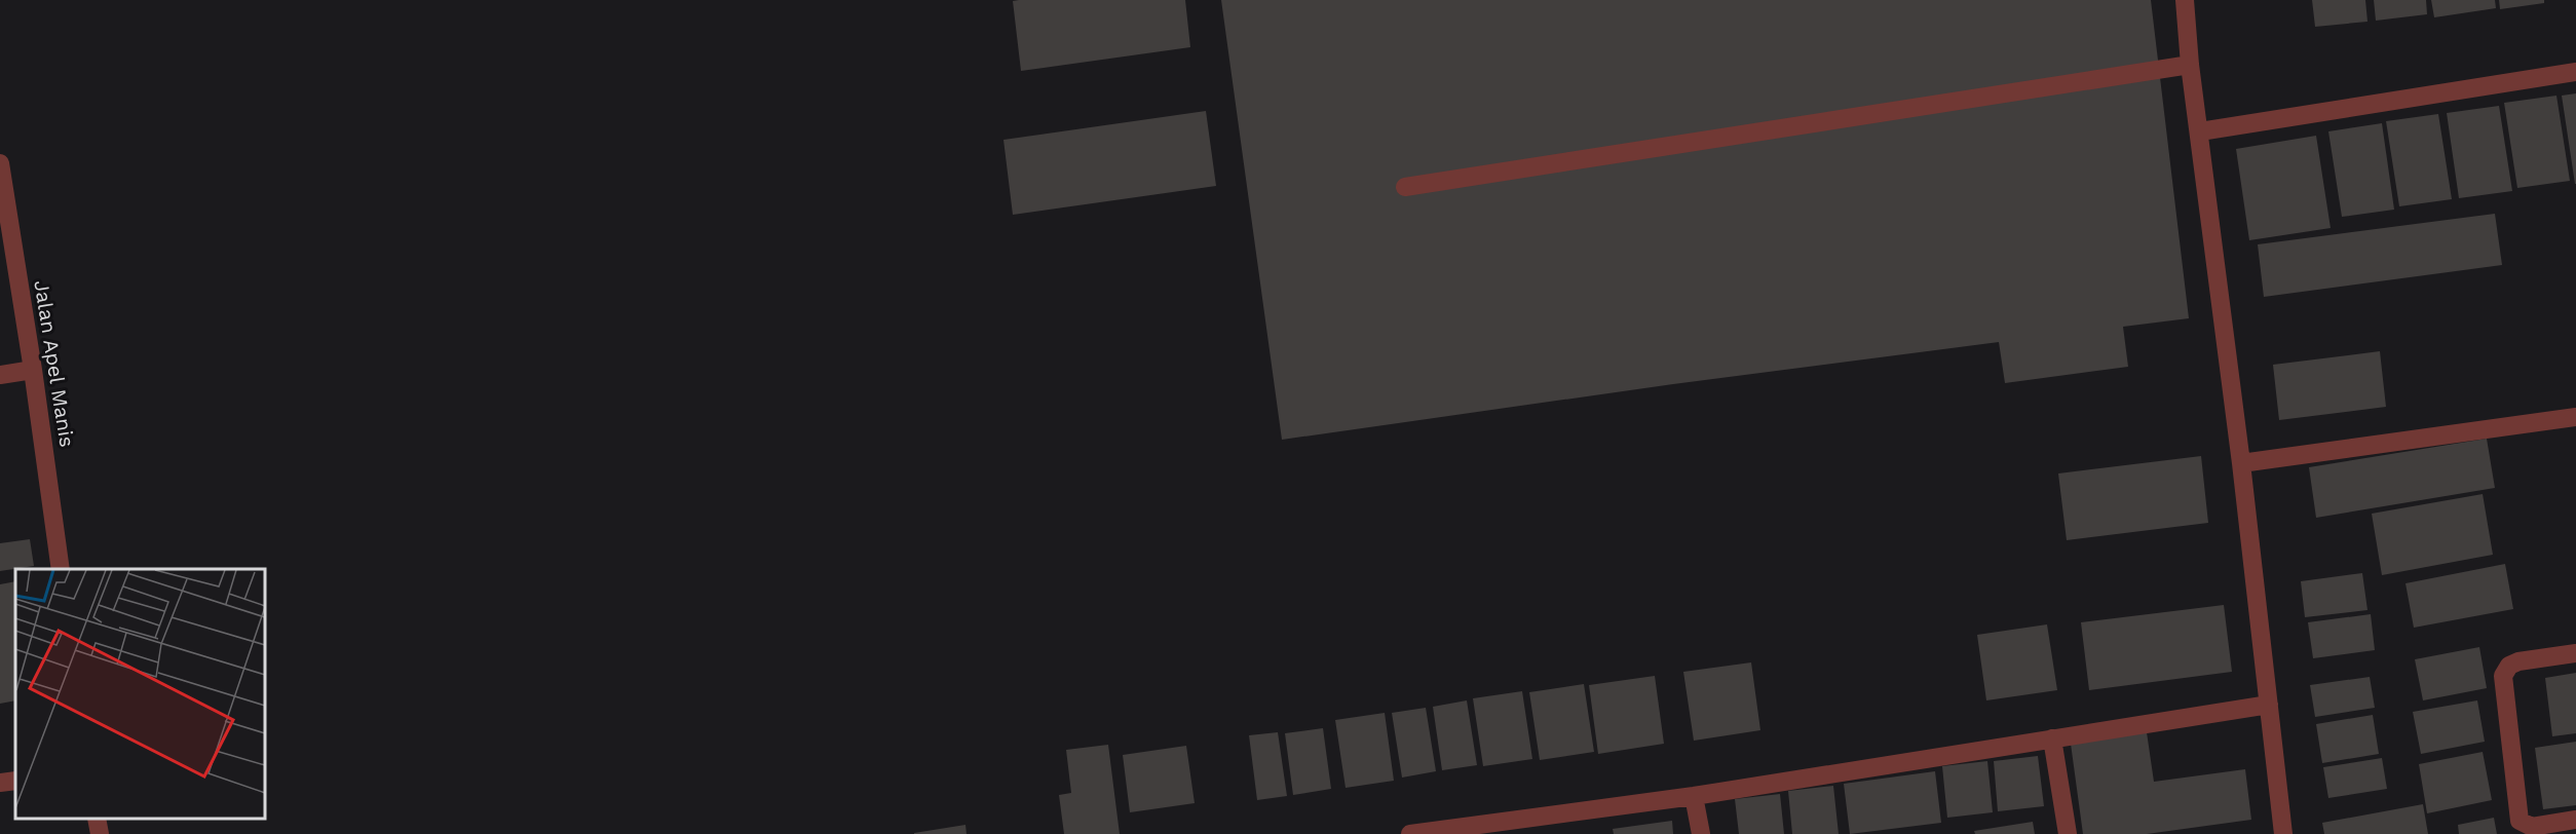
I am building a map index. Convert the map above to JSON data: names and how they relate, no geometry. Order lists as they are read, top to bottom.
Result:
{
  "streets": {
    "street": ["Jalan Apel Manis"]
  }
}
